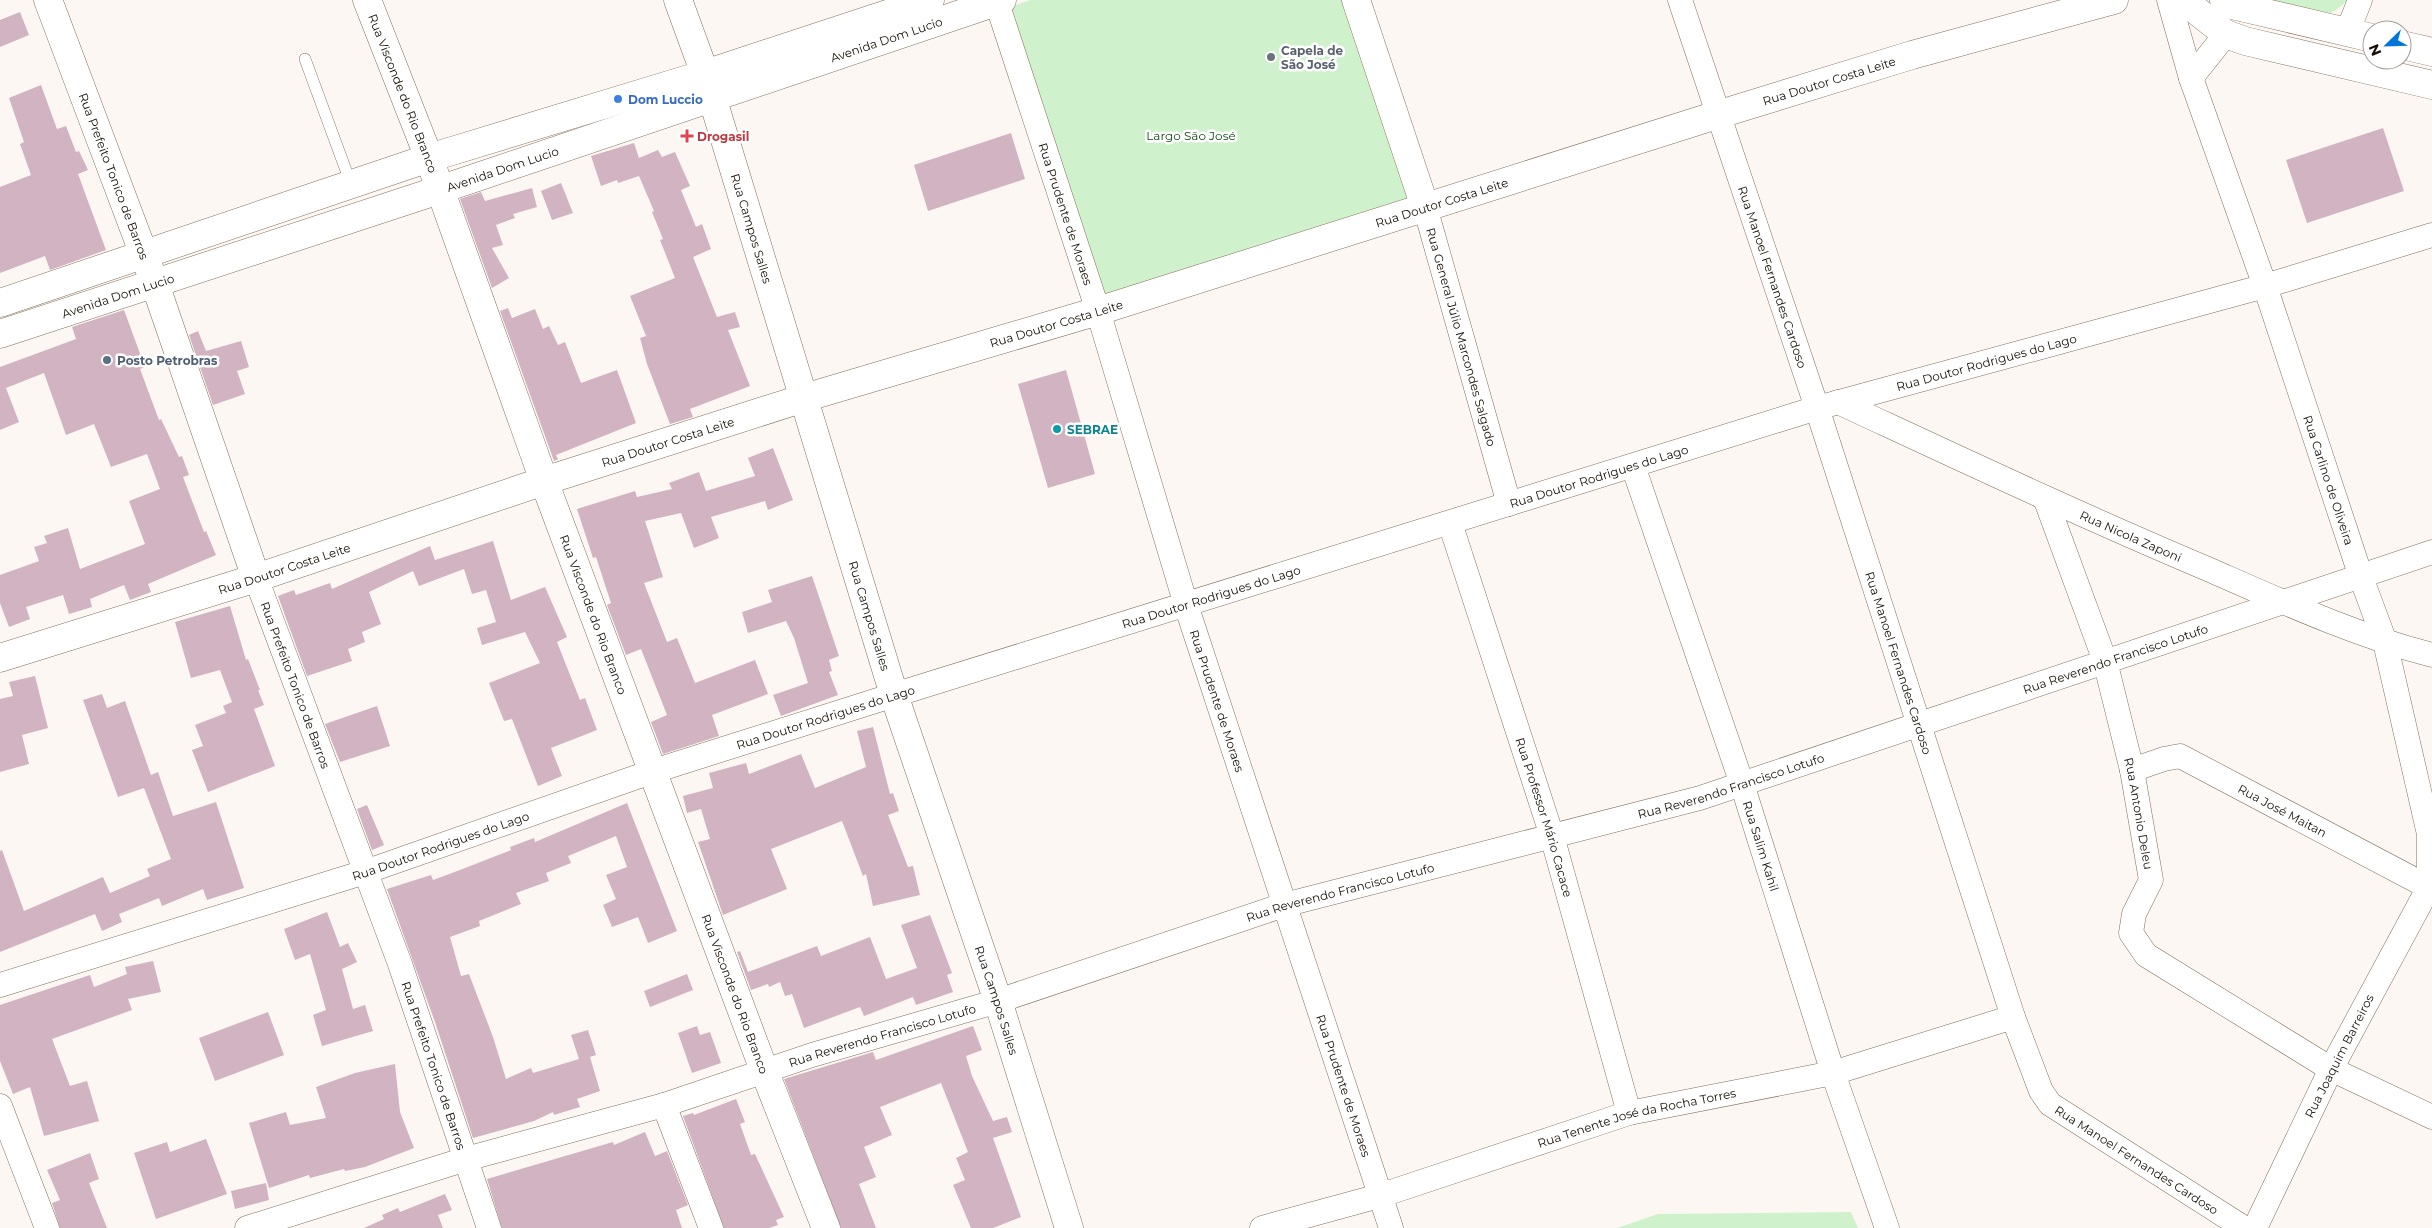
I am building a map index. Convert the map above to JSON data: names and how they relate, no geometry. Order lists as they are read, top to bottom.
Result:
{
  "streets": {
    "street": [
      "Avenida Dom Lucio",
      "Rua Doutor Costa Leite",
      "Rua Visconde do Rio Branco",
      "Rua Prefeito Tonico de Barros",
      "Rua Prudente de Moraes",
      "Rua Campos Salles",
      "Rua Manoel Fernandes Cardoso",
      "Rua General Júlio Marcondes Salgado",
      "Rua Doutor Rodrigues do Lago",
      "Rua Carlino de Oliveira",
      "Rua Nicola Zaponi",
      "Rua Reverendo Francisco Lotufo",
      "Rua José Maitan",
      "Rua Antonio Deleu",
      "Rua Professor Mário Cacace",
      "Rua Salim Kahil",
      "Rua Joaquim Barreiros",
      "Rua Tenente José da Rocha Torres"
    ]
  },
  "crossings": [
    ["Avenida Dom Lucio", "Rua Visconde do Rio Branco"],
    ["Avenida Dom Lucio", "Rua Prefeito Tonico de Barros"],
    ["Avenida Dom Lucio", "Rua Prudente de Moraes"],
    ["Avenida Dom Lucio", "Rua Campos Salles"],
    ["Rua Doutor Costa Leite", "Rua Visconde do Rio Branco"],
    ["Rua Doutor Costa Leite", "Rua Prefeito Tonico de Barros"],
    ["Rua Doutor Costa Leite", "Rua Prudente de Moraes"],
    ["Rua Doutor Costa Leite", "Rua Campos Salles"],
    ["Rua Doutor Costa Leite", "Rua Manoel Fernandes Cardoso"],
    ["Rua Doutor Costa Leite", "Rua General Júlio Marcondes Salgado"],
    ["Rua Visconde do Rio Branco", "Rua Doutor Rodrigues do Lago"],
    ["Rua Visconde do Rio Branco", "Rua Reverendo Francisco Lotufo"],
    ["Rua Prefeito Tonico de Barros", "Rua Doutor Rodrigues do Lago"],
    ["Rua Prefeito Tonico de Barros", "Rua Reverendo Francisco Lotufo"],
    ["Rua Prudente de Moraes", "Rua Doutor Rodrigues do Lago"],
    ["Rua Prudente de Moraes", "Rua Reverendo Francisco Lotufo"],
    ["Rua Prudente de Moraes", "Rua Tenente José da Rocha Torres"],
    ["Rua Campos Salles", "Rua Doutor Rodrigues do Lago"],
    ["Rua Campos Salles", "Rua Reverendo Francisco Lotufo"],
    ["Rua Manoel Fernandes Cardoso", "Rua Doutor Rodrigues do Lago"],
    ["Rua Manoel Fernandes Cardoso", "Rua Nicola Zaponi"],
    ["Rua Manoel Fernandes Cardoso", "Rua Reverendo Francisco Lotufo"],
    ["Rua Manoel Fernandes Cardoso", "Rua Tenente José da Rocha Torres"],
    ["Rua General Júlio Marcondes Salgado", "Rua Doutor Rodrigues do Lago"],
    ["Rua Doutor Rodrigues do Lago", "Rua Carlino de Oliveira"],
    ["Rua Doutor Rodrigues do Lago", "Rua Nicola Zaponi"],
    ["Rua Doutor Rodrigues do Lago", "Rua Professor Mário Cacace"],
    ["Rua Doutor Rodrigues do Lago", "Rua Salim Kahil"],
    ["Rua Carlino de Oliveira", "Rua Nicola Zaponi"],
    ["Rua Carlino de Oliveira", "Rua Reverendo Francisco Lotufo"],
    ["Rua Carlino de Oliveira", "Rua José Maitan"],
    ["Rua Carlino de Oliveira", "Rua Joaquim Barreiros"],
    ["Rua Nicola Zaponi", "Rua Reverendo Francisco Lotufo"],
    ["Rua Nicola Zaponi", "Rua Antonio Deleu"],
    ["Rua Reverendo Francisco Lotufo", "Rua Antonio Deleu"],
    ["Rua Reverendo Francisco Lotufo", "Rua Professor Mário Cacace"],
    ["Rua Reverendo Francisco Lotufo", "Rua Salim Kahil"],
    ["Rua José Maitan", "Rua Antonio Deleu"],
    ["Rua José Maitan", "Rua Joaquim Barreiros"],
    ["Rua Antonio Deleu", "Rua Joaquim Barreiros"],
    ["Rua Professor Mário Cacace", "Rua Tenente José da Rocha Torres"],
    ["Rua Salim Kahil", "Rua Tenente José da Rocha Torres"]
  ],
  "parks": ["Largo São José"],
  "places": {
    "other": [
      "Capela de São José",
      "Dom Luccio",
      "Posto Petrobras",
      "SEBRAE"
    ],
    "health": ["Drogasil"]
  },
  "north": "bottom left"
}
